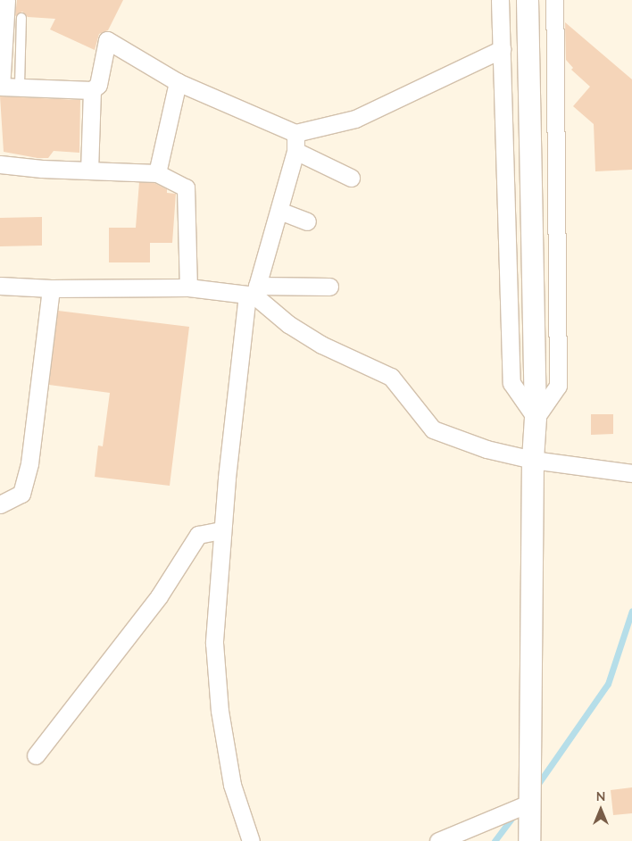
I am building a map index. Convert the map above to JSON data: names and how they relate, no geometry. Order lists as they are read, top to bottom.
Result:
{
  "north": "top"
}
